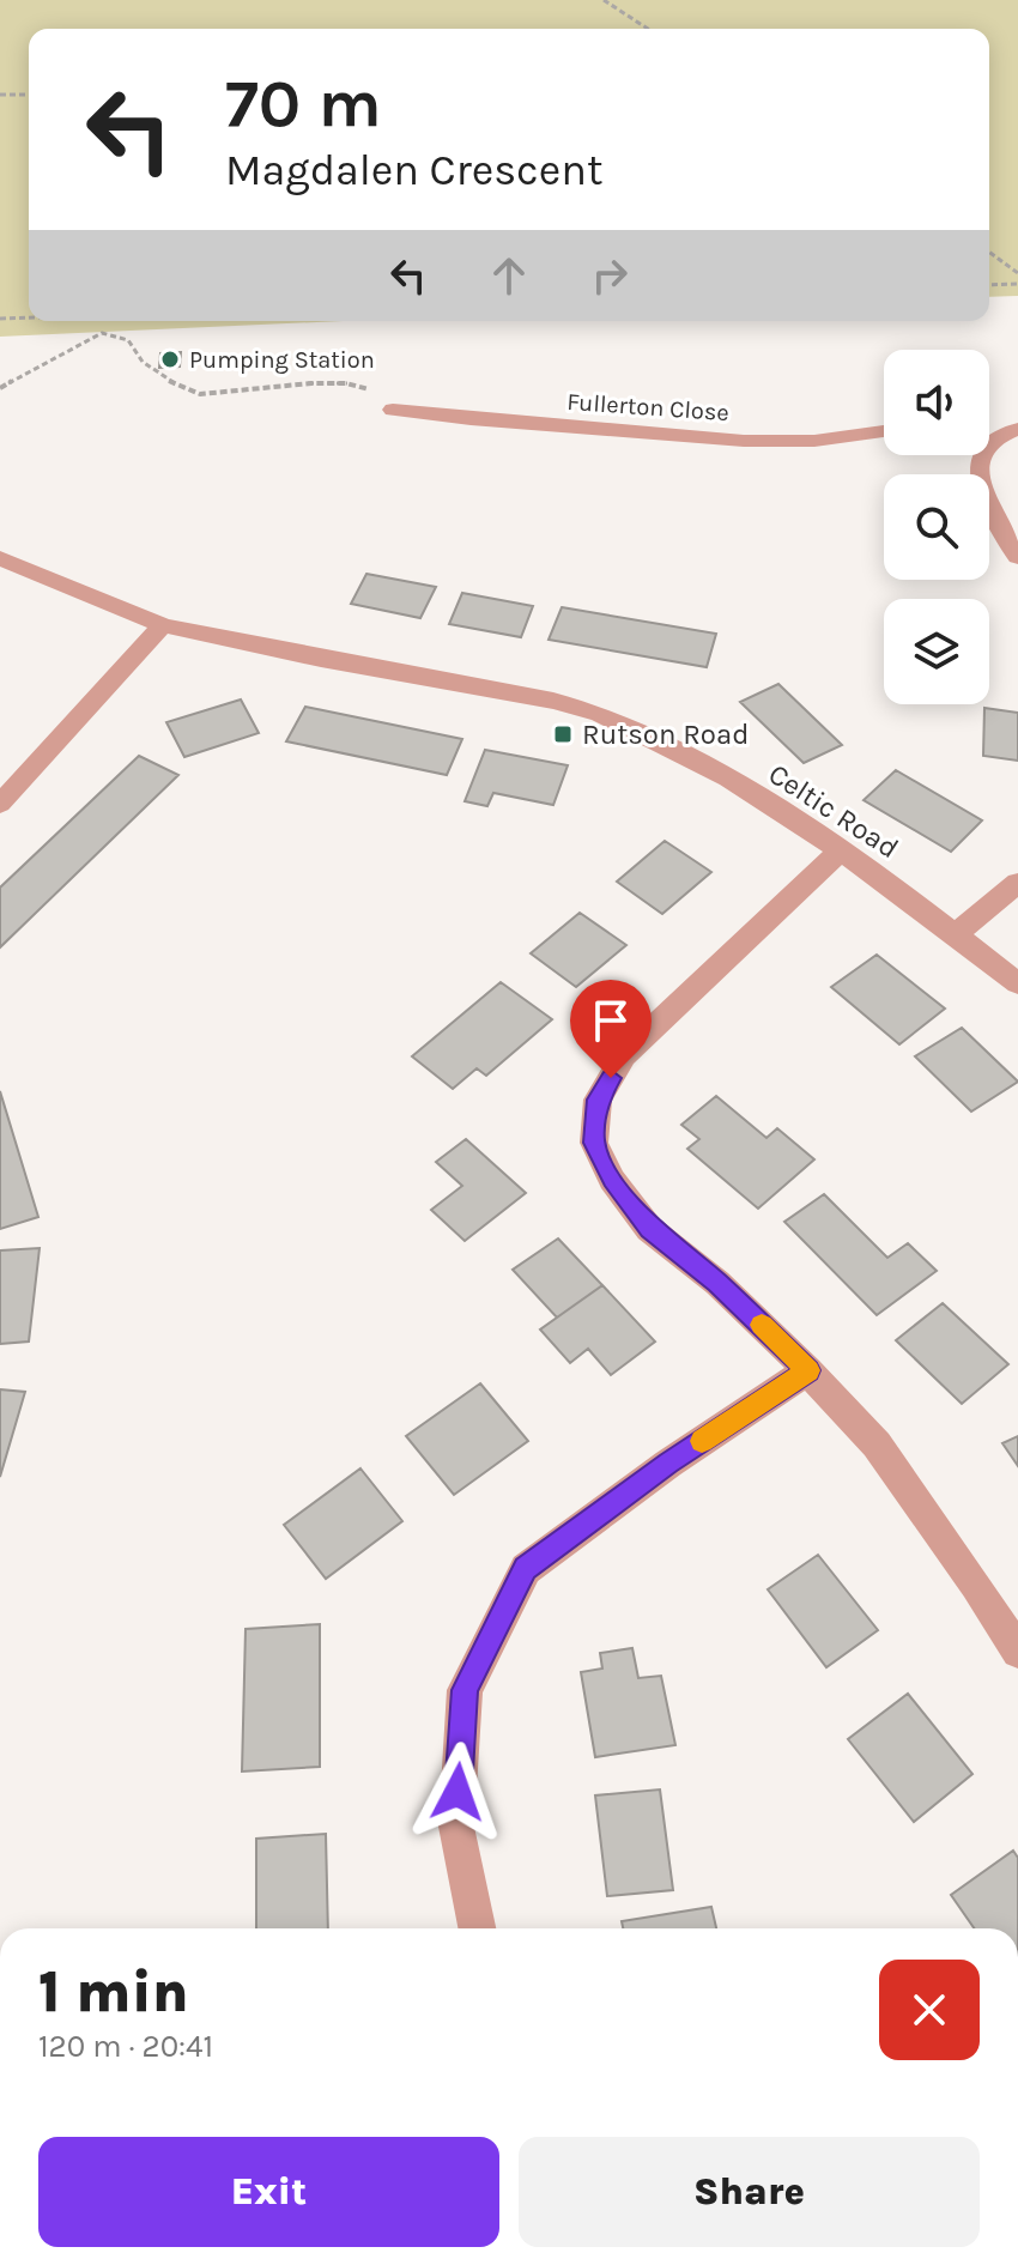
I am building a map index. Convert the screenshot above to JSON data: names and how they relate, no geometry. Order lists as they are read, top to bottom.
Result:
{
  "streets": {
    "street": ["Fullerton Close", "Celtic Road"]
  },
  "places": {
    "other": ["Pumping Station"],
    "transit": ["Rutson Road"]
  },
  "page": {
    "turn": ["70 m", "Magdalen Crescent"],
    "heading": ["1 min", "120 m · 20:41"],
    "buttons": ["Exit", "Share"]
  }
}
